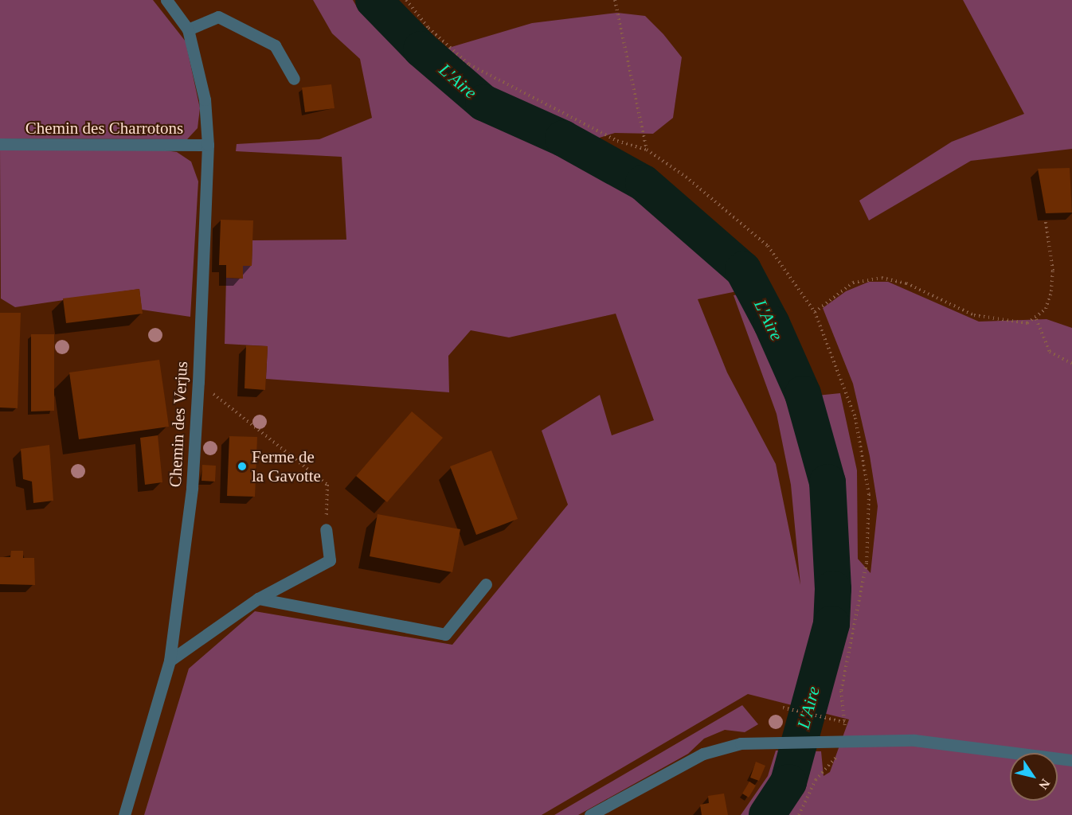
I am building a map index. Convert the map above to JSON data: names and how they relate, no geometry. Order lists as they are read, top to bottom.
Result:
{
  "streets": {
    "street": ["Chemin des Charrotons", "Chemin des Verjus"]
  },
  "crossings": [
    ["Chemin des Charrotons", "Chemin des Verjus"]
  ],
  "water": ["L'Aire"],
  "places": ["Ferme de la Gavotte"],
  "north": "bottom right"
}
